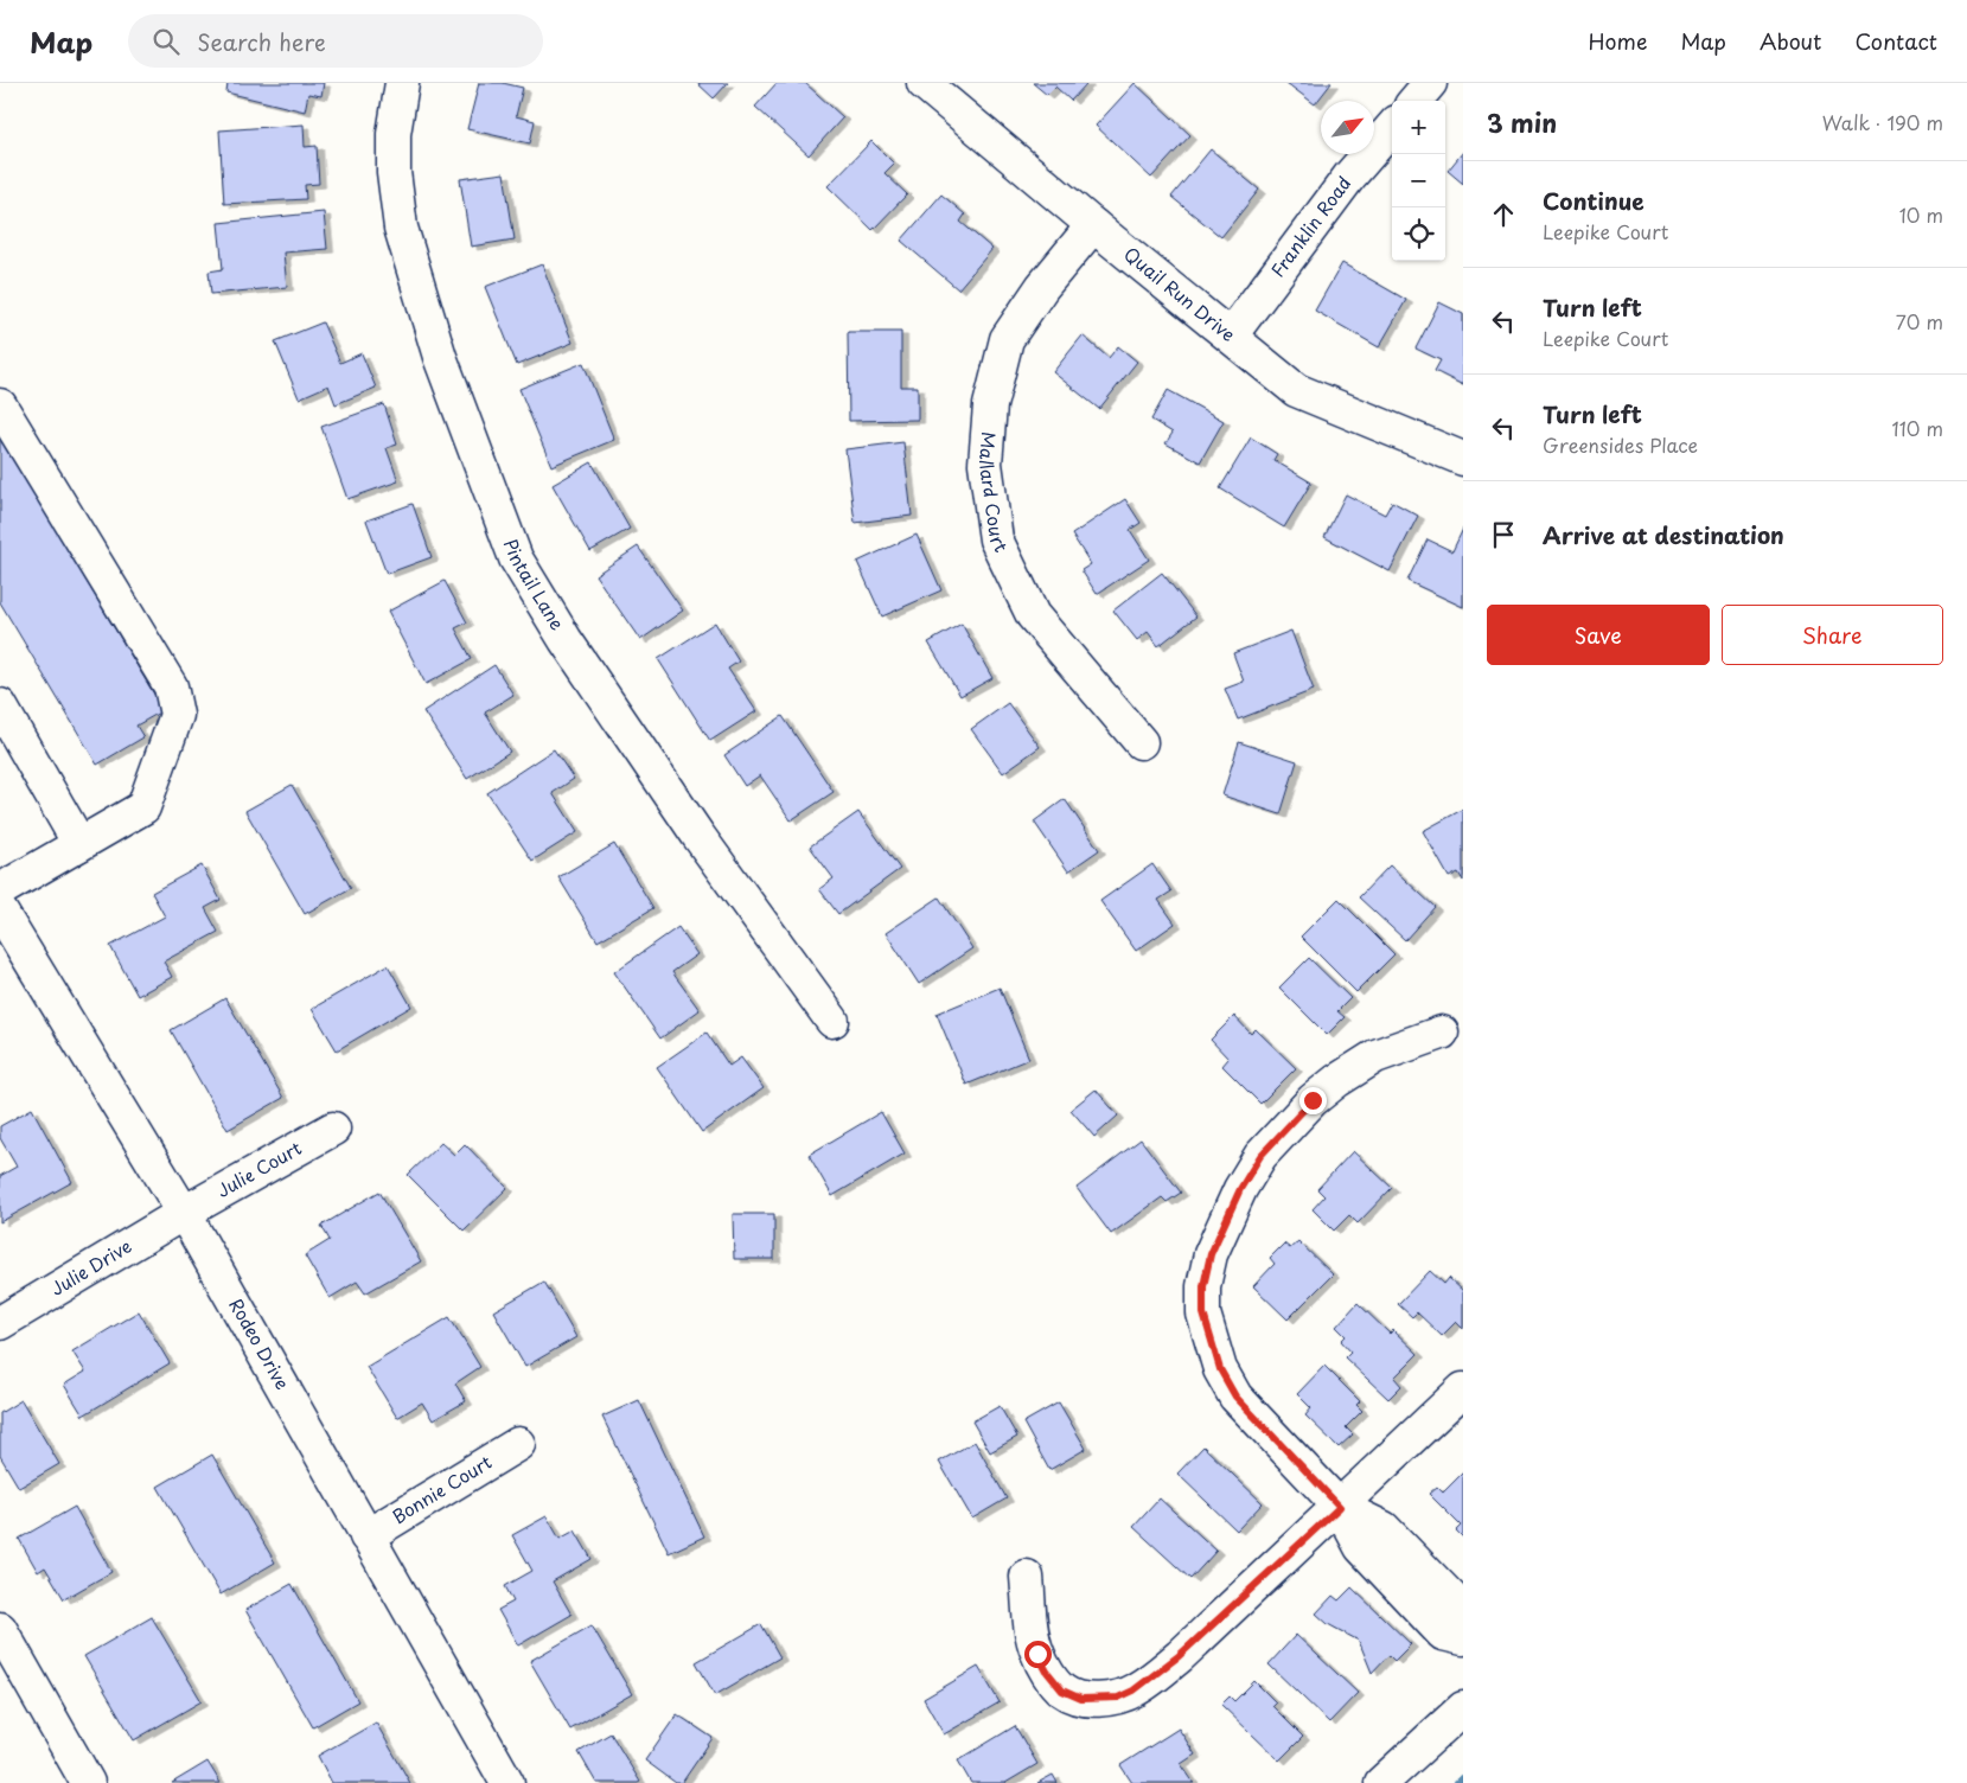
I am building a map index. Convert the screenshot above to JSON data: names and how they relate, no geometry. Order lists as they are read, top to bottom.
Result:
{
  "streets": {
    "street": [
      "Franklin Road",
      "Quail Run Drive",
      "Mallard Court",
      "Pintail Lane",
      "Julie Court",
      "Julie Drive",
      "Rodeo Drive",
      "Bonnie Court"
    ]
  },
  "crossings": [
    ["Franklin Road", "Quail Run Drive"],
    ["Quail Run Drive", "Mallard Court"],
    ["Julie Court", "Julie Drive"],
    ["Julie Court", "Rodeo Drive"],
    ["Julie Drive", "Rodeo Drive"],
    ["Rodeo Drive", "Bonnie Court"]
  ],
  "north": "top right",
  "page": {
    "header": "Map",
    "search": "Search here",
    "nav": [
      "Home",
      "Map",
      "About",
      "Contact"
    ],
    "heading": ["3 min", "Walk · 190 m"],
    "map_buttons": ["+", "−"],
    "list": [
      ["Continue", "Leepike Court", "10 m"],
      ["Turn left", "Leepike Court", "70 m"],
      ["Turn left", "Greensides Place", "110 m"],
      "Arrive at destination"
    ],
    "buttons": ["Save", "Share"]
  }
}
